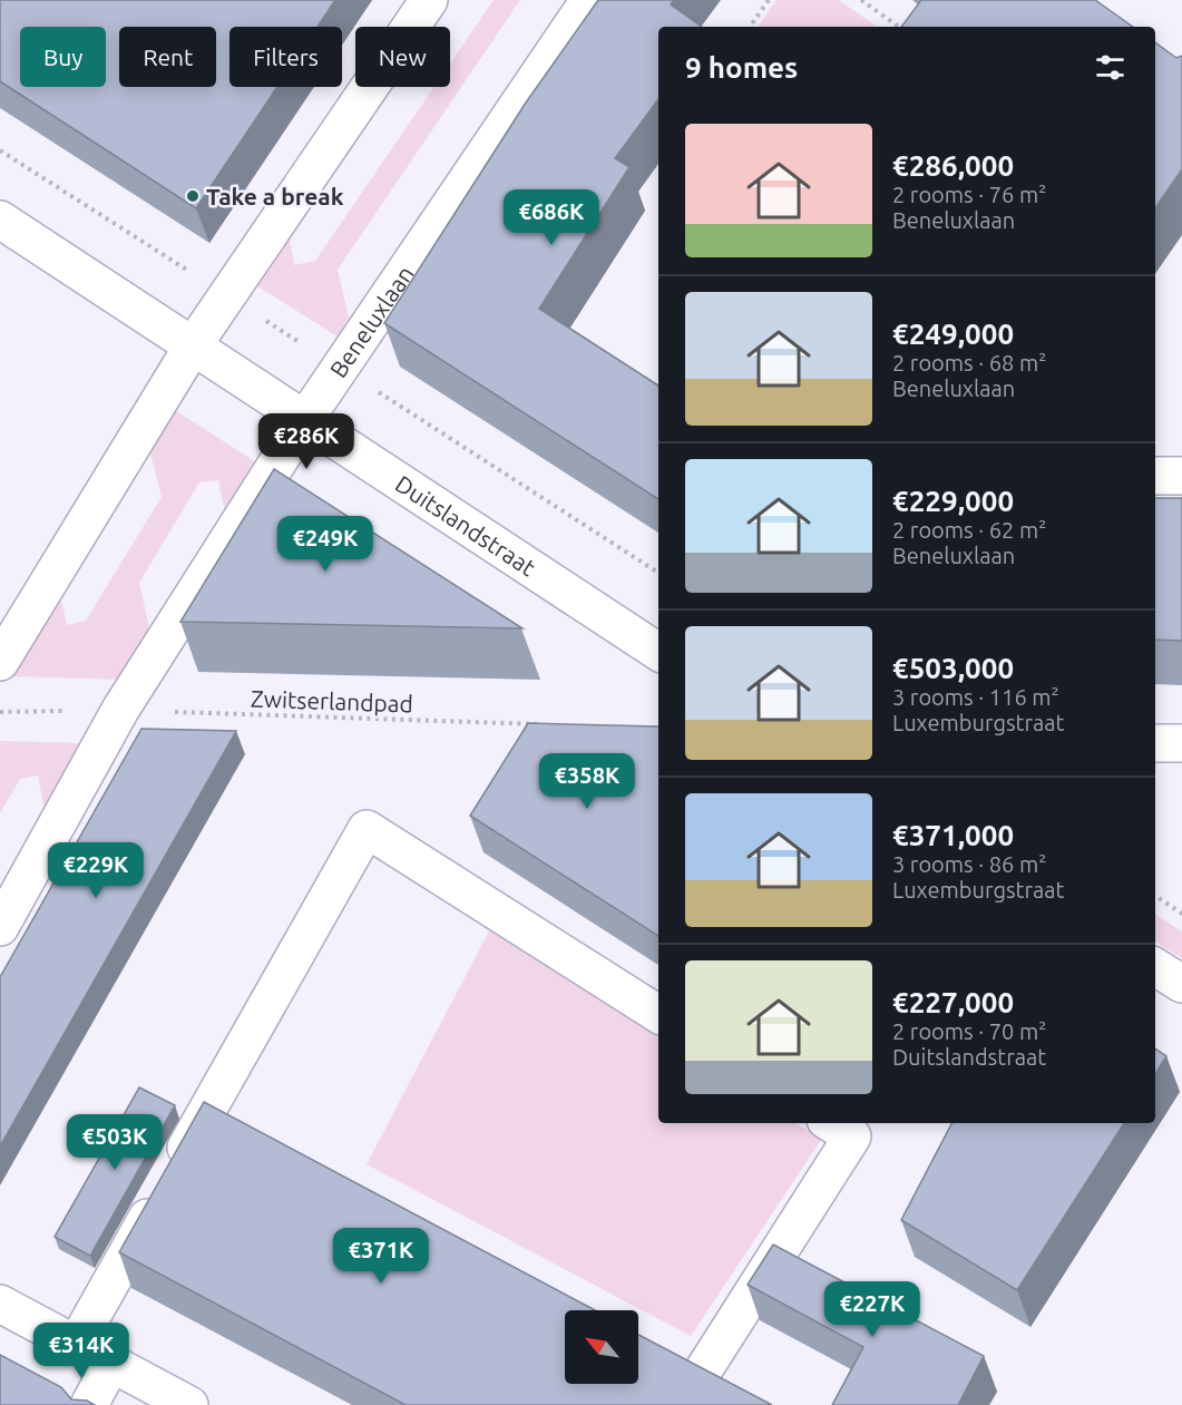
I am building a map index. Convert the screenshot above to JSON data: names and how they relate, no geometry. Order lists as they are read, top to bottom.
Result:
{
  "streets": {
    "street": ["Beneluxlaan", "Duitslandstraat"],
    "path": ["Zwitserlandpad"]
  },
  "crossings": [
    ["Beneluxlaan", "Duitslandstraat"],
    ["Beneluxlaan", "Zwitserlandpad"]
  ],
  "places": ["Take a break"],
  "north": "top left",
  "page": {
    "chip": [
      "Buy",
      "Rent",
      "Filters",
      "New"
    ],
    "heading": "9 homes",
    "list": [
      {
        "name": "€286,000",
        "note": "2 rooms · 76 m² · Beneluxlaan"
      },
      {
        "name": "€249,000",
        "note": "2 rooms · 68 m² · Beneluxlaan"
      },
      {
        "name": "€229,000",
        "note": "2 rooms · 62 m² · Beneluxlaan"
      },
      {
        "name": "€503,000",
        "note": "3 rooms · 116 m² · Luxemburgstraat"
      },
      {
        "name": "€371,000",
        "note": "3 rooms · 86 m² · Luxemburgstraat"
      },
      {
        "name": "€227,000",
        "note": "2 rooms · 70 m² · Duitslandstraat"
      }
    ],
    "price": [
      "€686K",
      "€286K",
      "€249K",
      "€358K",
      "€229K",
      "€503K",
      "€371K",
      "€227K",
      "€314K"
    ]
  }
}
